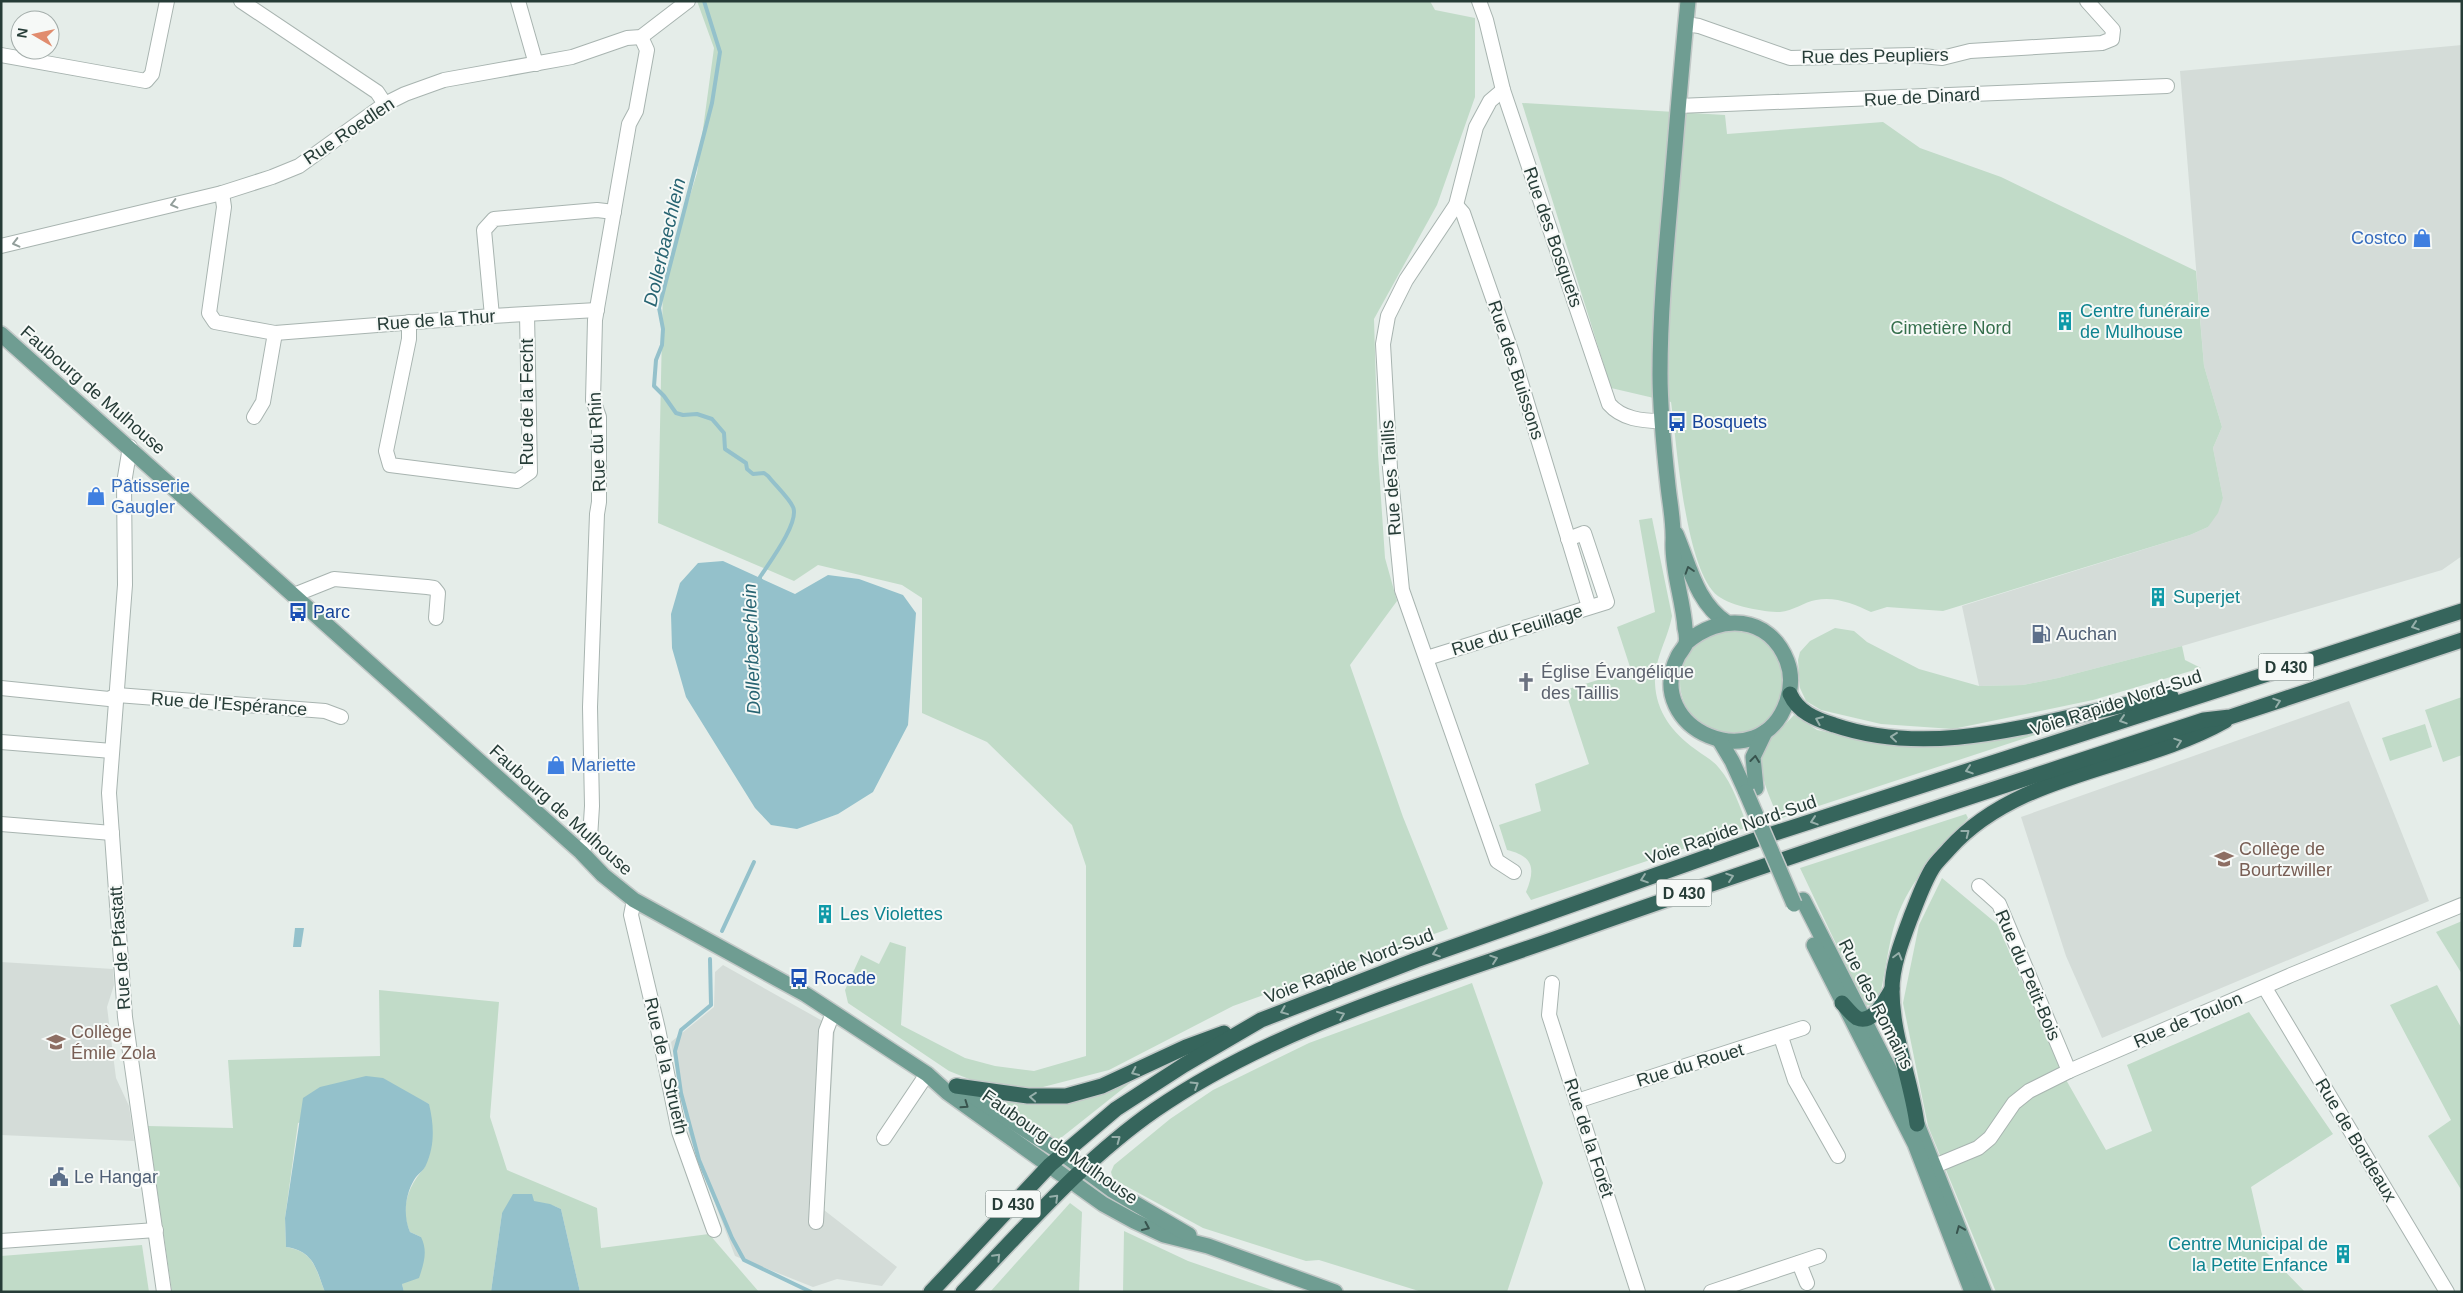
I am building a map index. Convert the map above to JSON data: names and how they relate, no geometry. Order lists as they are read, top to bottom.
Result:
{
  "streets": {
    "highway": ["D 430", "Voie Rapide Nord-Sud"],
    "main road": ["Faubourg de Mulhouse", "Rue des Romains"],
    "street": [
      "Rue des Peupliers",
      "Rue de Dinard",
      "Rue Roedlen",
      "Rue des Bosquets",
      "Rue de la Thur",
      "Rue des Buissons",
      "Rue de la Fecht",
      "Rue du Rhin",
      "Rue des Taillis",
      "Rue du Feuillage",
      "Rue de l'Espérance",
      "Rue de Pfastatt",
      "Rue du Petit-Bois",
      "Rue de Toulon",
      "Rue du Rouet",
      "Rue de la Strueth",
      "Rue de la Forêt",
      "Rue de Bordeaux"
    ]
  },
  "crossings": [
    ["Rue Roedlen", "Rue de la Thur"],
    ["Rue Roedlen", "Rue du Rhin"],
    ["Rue des Bosquets", "Rue des Taillis"],
    ["Rue de la Thur", "Rue de la Fecht"],
    ["Rue de la Thur", "Rue du Rhin"],
    ["Rue des Buissons", "Rue des Taillis"],
    ["Rue des Buissons", "Rue du Feuillage"],
    ["Faubourg de Mulhouse", "Rue du Rhin"],
    ["Faubourg de Mulhouse", "D 430"],
    ["Faubourg de Mulhouse", "Voie Rapide Nord-Sud"],
    ["Faubourg de Mulhouse", "Rue de Pfastatt"],
    ["Faubourg de Mulhouse", "Rue de la Strueth"],
    ["Rue des Taillis", "Rue du Feuillage"],
    ["D 430", "Voie Rapide Nord-Sud"],
    ["Rue de l'Espérance", "Rue de Pfastatt"],
    ["Rue du Petit-Bois", "Rue de Toulon"],
    ["Rue des Romains", "Rue de Toulon"],
    ["Rue de Toulon", "Rue de Bordeaux"],
    ["Rue du Rouet", "Rue de la Forêt"]
  ],
  "water": ["Dollerbaechlein"],
  "parks": ["Cimetière Nord"],
  "places": {
    "shop": ["Costco", "Pâtisserie Gaugler", "Mariette"],
    "building": [
      "Centre funéraire de Mulhouse",
      "Superjet",
      "Les Violettes",
      "Centre Municipal de la Petite Enfance"
    ],
    "bus stop": ["Bosquets", "Parc", "Rocade"],
    "fuel station": ["Auchan"],
    "church": ["Église Évangélique des Taillis"],
    "school or university": ["Collège de Bourtzwiller", "Collège Émile Zola"],
    "public building": ["Le Hangar"]
  },
  "north": "left"
}
